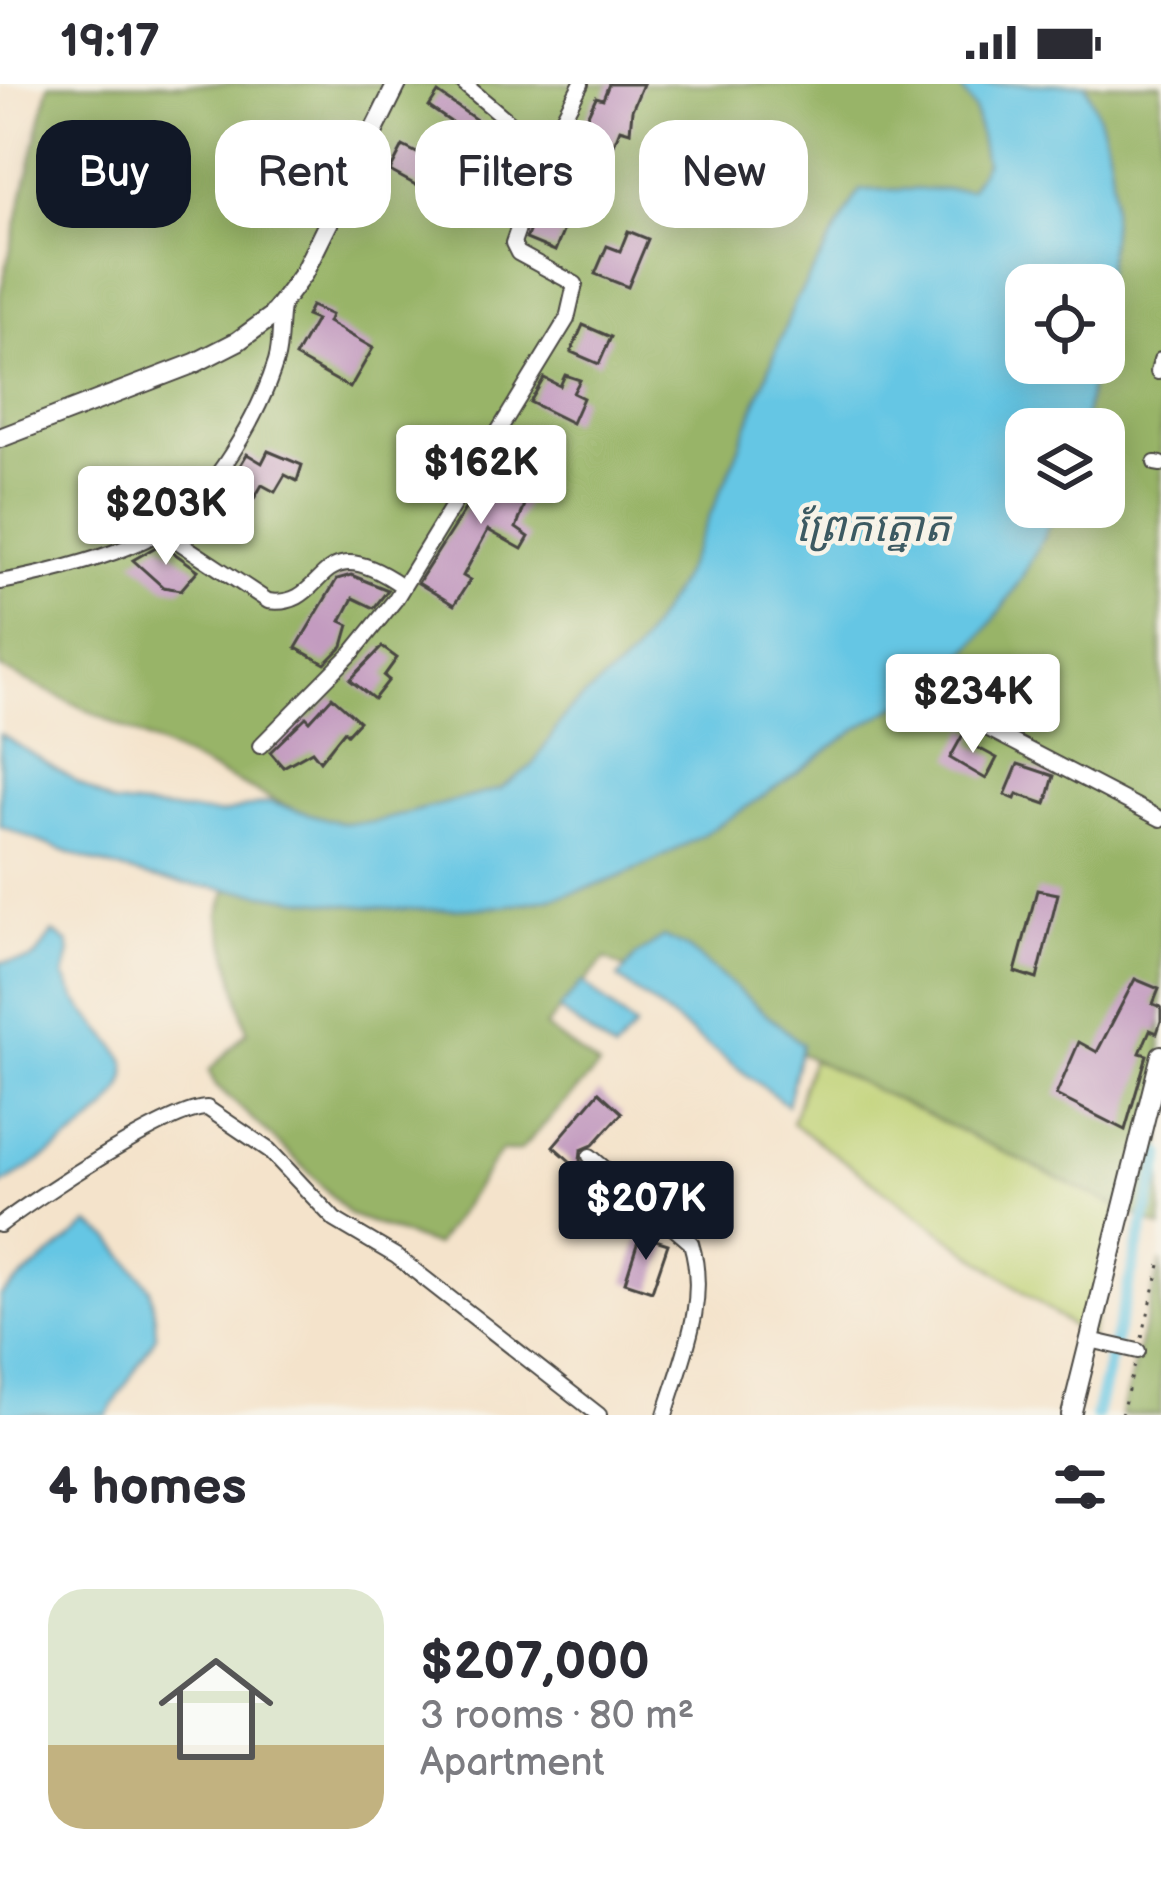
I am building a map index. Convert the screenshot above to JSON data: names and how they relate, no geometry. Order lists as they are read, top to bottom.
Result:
{
  "water": ["ព្រែកត្នោត"],
  "page": {
    "status": "19:17",
    "chip": [
      "Buy",
      "Rent",
      "Filters",
      "New"
    ],
    "price": [
      "$162K",
      "$203K",
      "$234K",
      "$207K"
    ],
    "heading": "4 homes",
    "list": [
      {
        "name": "$207,000",
        "note": "3 rooms · 80 m² · Apartment"
      }
    ]
  }
}
